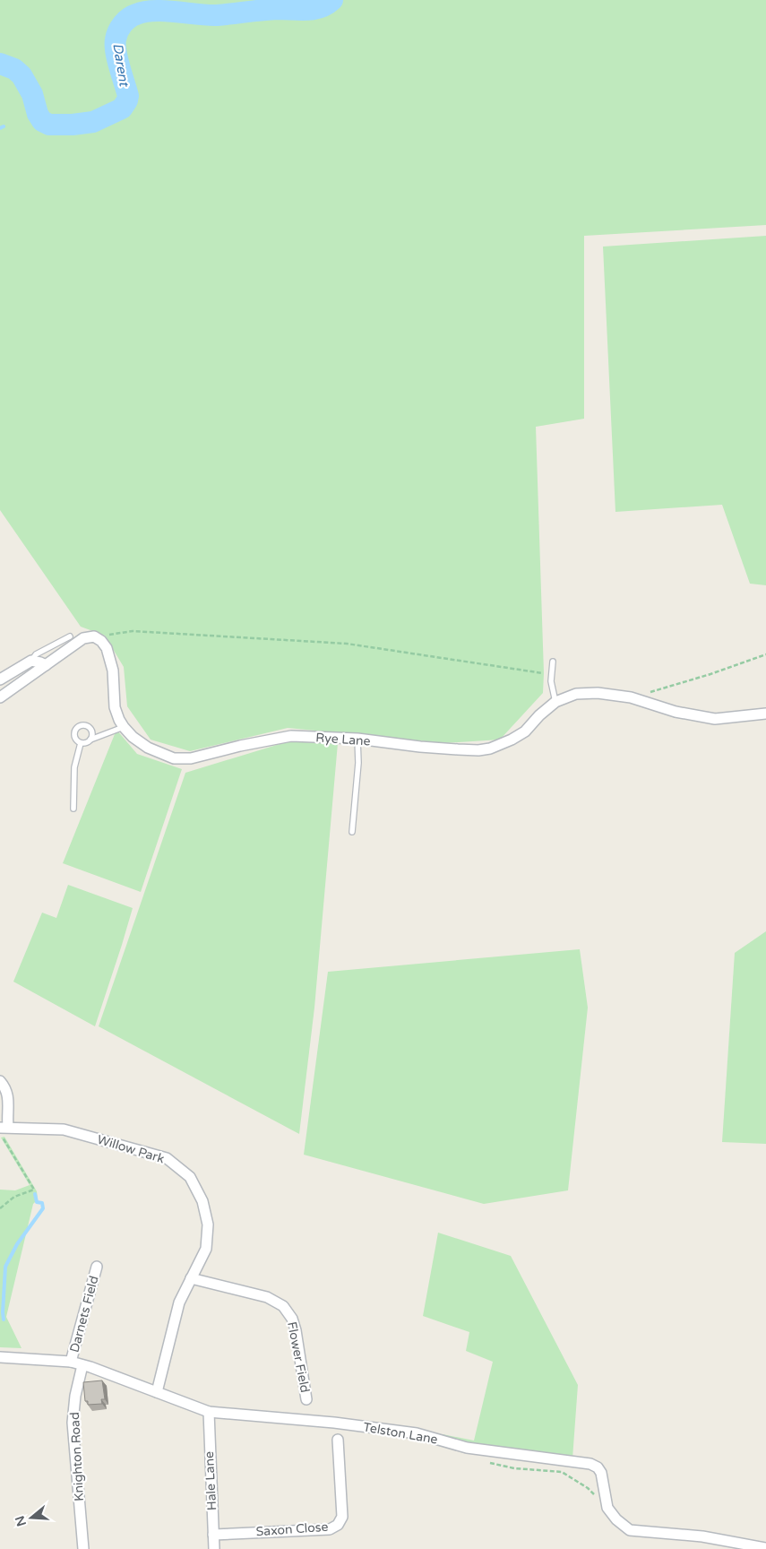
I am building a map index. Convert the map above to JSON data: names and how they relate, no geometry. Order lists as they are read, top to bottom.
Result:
{
  "streets": {
    "street": [
      "Rye Lane",
      "Willow Park",
      "Darnets Field",
      "Flower Field",
      "Telston Lane",
      "Knighton Road",
      "Hale Lane",
      "Saxon Close"
    ]
  },
  "crossings": [
    ["Willow Park", "Flower Field"],
    ["Willow Park", "Telston Lane"],
    ["Darnets Field", "Telston Lane"],
    ["Telston Lane", "Knighton Road"],
    ["Telston Lane", "Hale Lane"],
    ["Hale Lane", "Saxon Close"]
  ],
  "water": ["Darent"],
  "north": "left"
}
